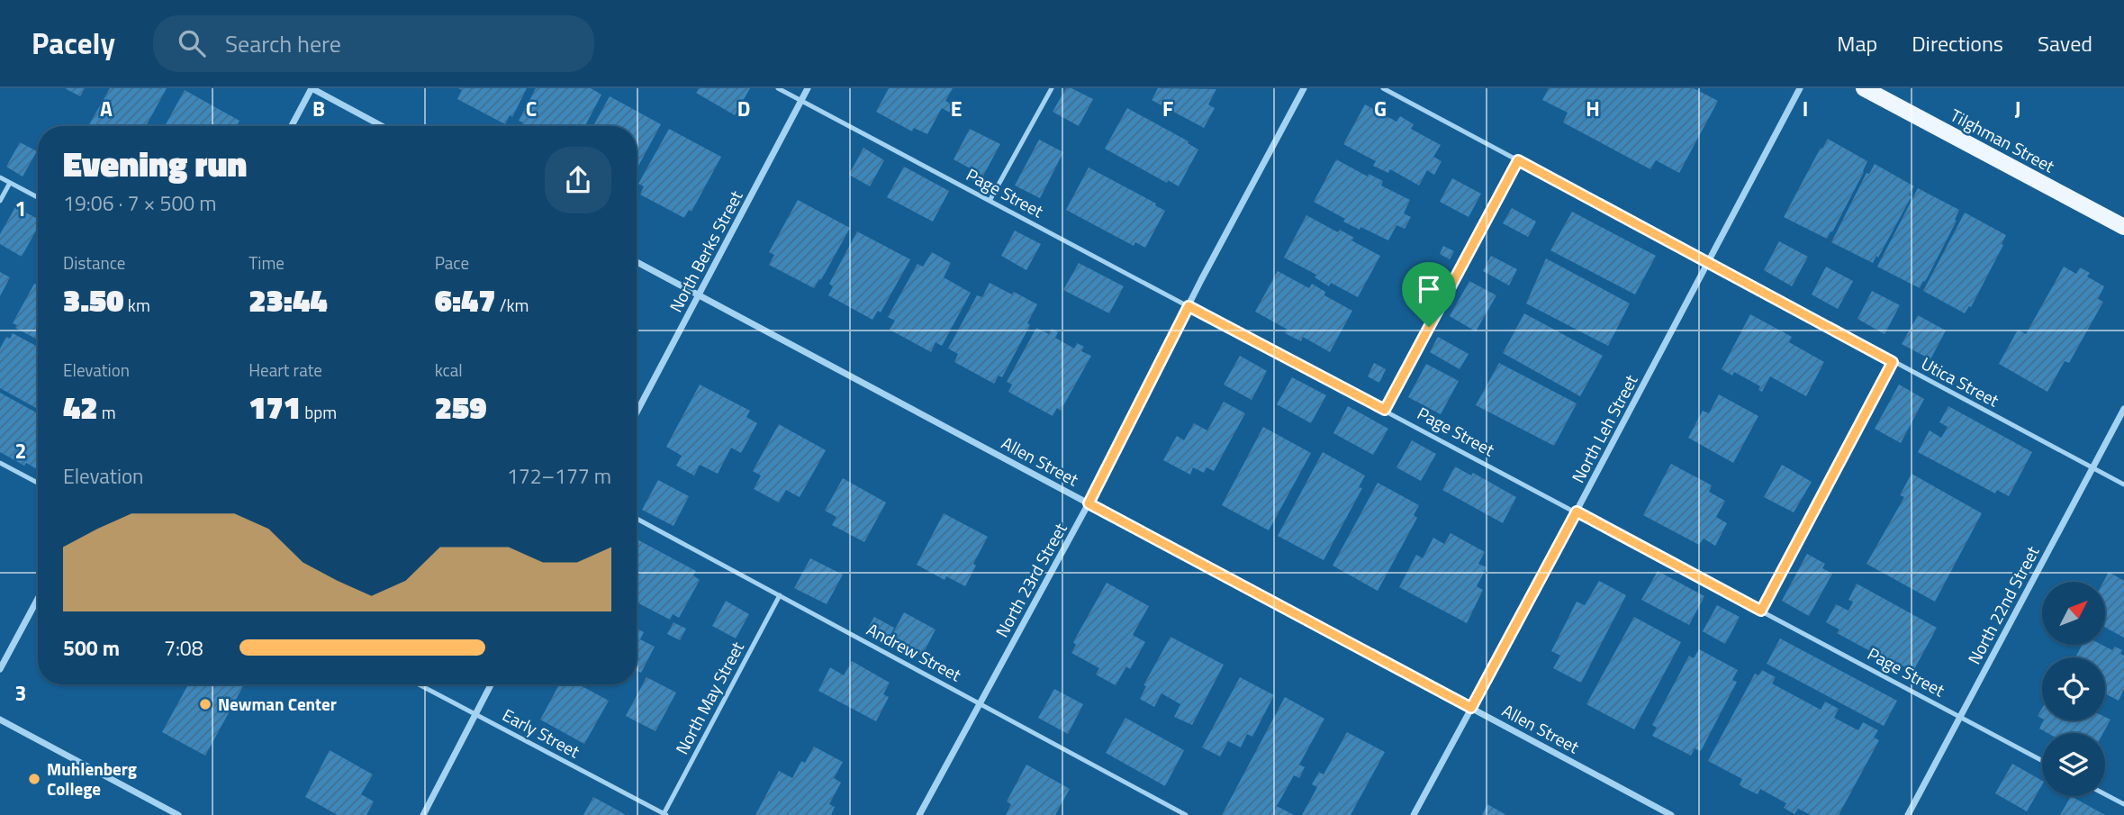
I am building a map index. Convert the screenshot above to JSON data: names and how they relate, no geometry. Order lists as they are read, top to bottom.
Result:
{
  "streets": {
    "main road": ["Tilghman Street"],
    "street": [
      "North Berks Street",
      "North Leh Street",
      "Allen Street",
      "North 23rd Street",
      "North 22nd Street"
    ],
    "lane": [
      "Page Street",
      "Utica Street",
      "Andrew Street",
      "North May Street",
      "Early Street"
    ]
  },
  "crossings": [
    ["Page Street", "North Berks Street"],
    ["Page Street", "North Leh Street"],
    ["Page Street", "North 23rd Street"],
    ["Page Street", "North 22nd Street"],
    ["North Berks Street", "Allen Street"],
    ["Utica Street", "North Leh Street"],
    ["Utica Street", "North 22nd Street"],
    ["North Leh Street", "Allen Street"],
    ["Allen Street", "North 23rd Street"],
    ["North 23rd Street", "Andrew Street"],
    ["Andrew Street", "North May Street"],
    ["North May Street", "Early Street"]
  ],
  "places": ["Newman Center", "Muhlenberg College"],
  "north": "top right",
  "page": {
    "header": "Pacely",
    "search": "Search here",
    "nav": ["Map", "Directions", "Saved"],
    "heading": ["Evening run", "19:06 · 7 × 500 m"],
    "stats": [
      ["Distance", "3.50 km"],
      ["Time", "23:44"],
      ["Pace", "6:47 /km"],
      ["Elevation", "42 m"],
      ["Heart rate", "171 bpm"],
      ["kcal", "259"]
    ],
    "chart": ["Elevation", "172–177 m"],
    "list": [
      {
        "name": "500 m",
        "note": "7:08"
      }
    ]
  },
  "grid": {
    "columns": [
      "A",
      "B",
      "C",
      "D",
      "E",
      "F",
      "G",
      "H",
      "I",
      "J"
    ],
    "rows": ["1", "2", "3"]
  }
}
